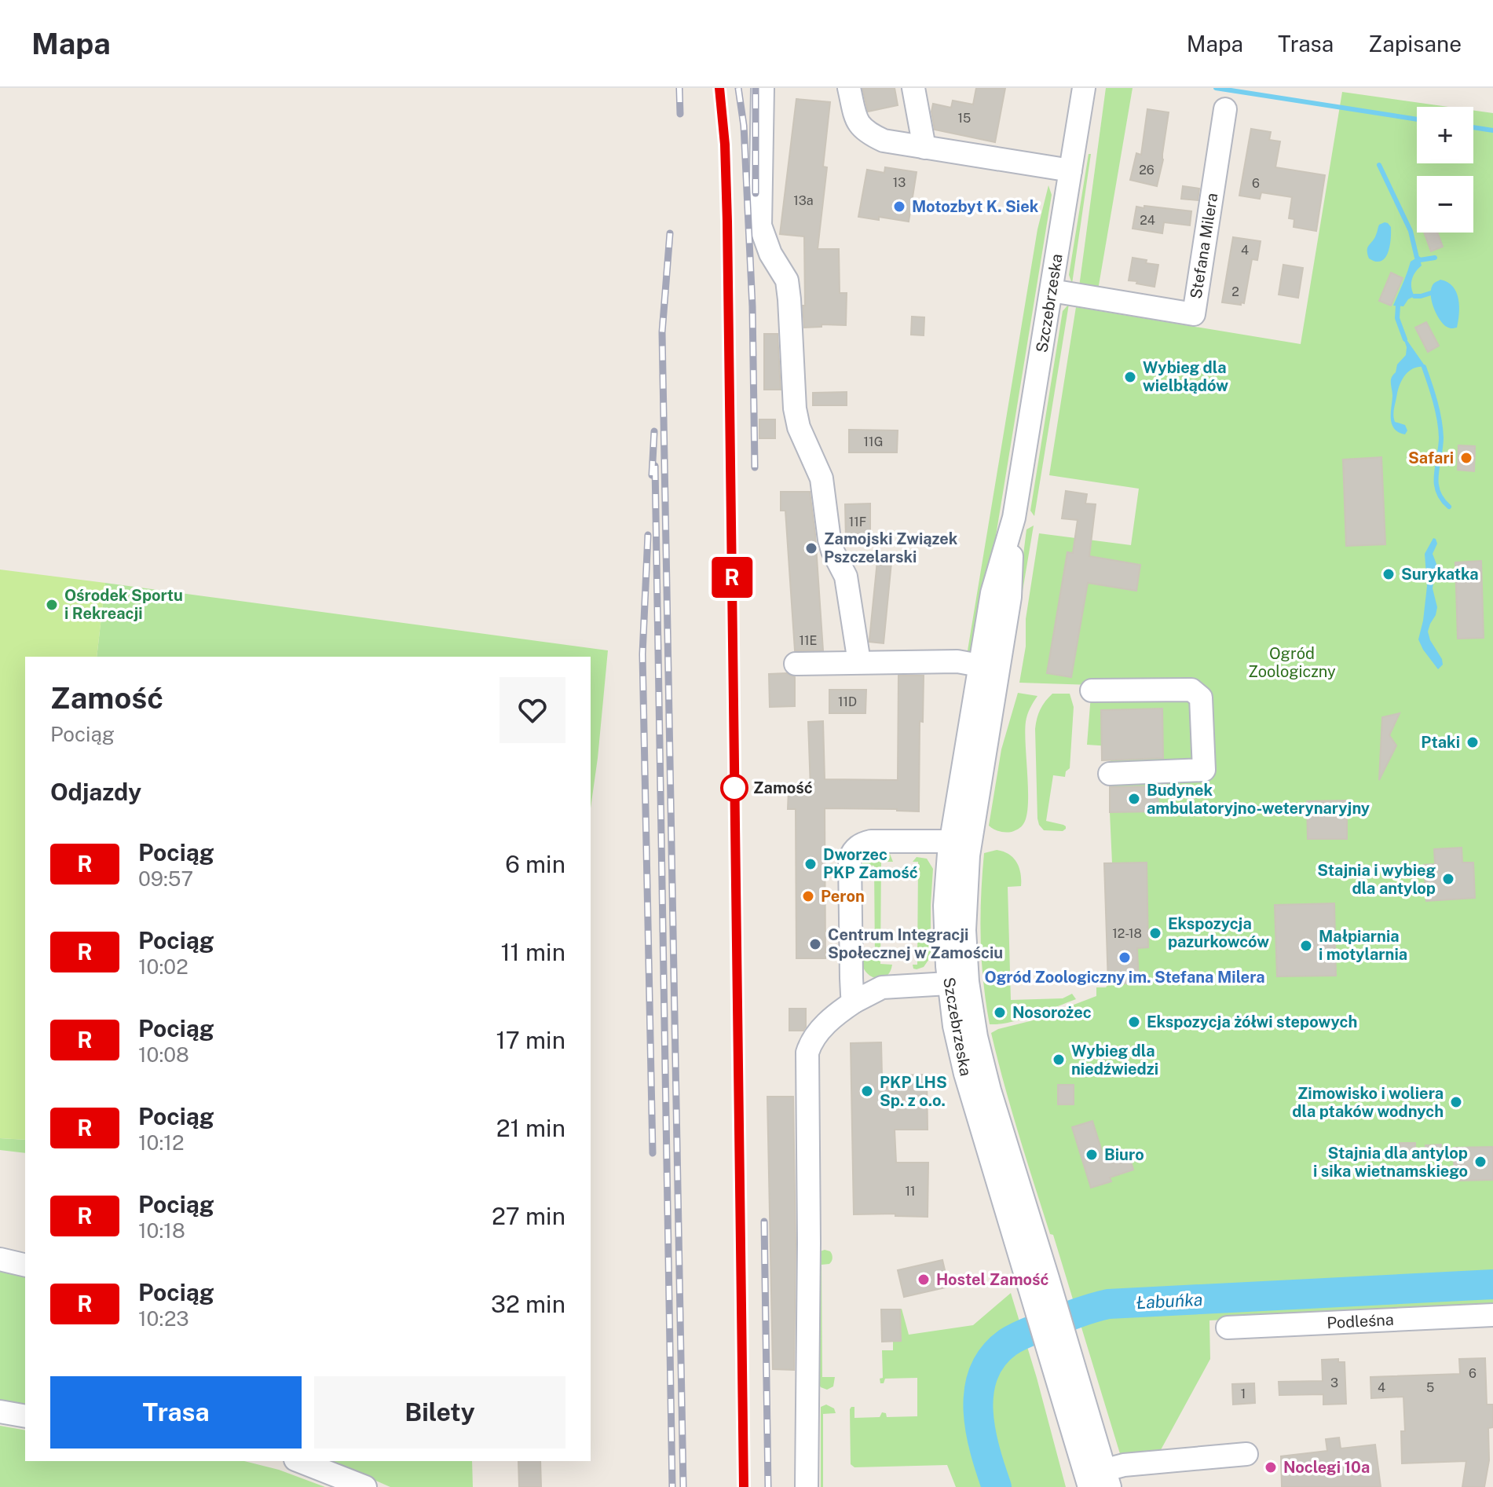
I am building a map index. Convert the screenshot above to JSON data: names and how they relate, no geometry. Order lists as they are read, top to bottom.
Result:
{
  "streets": {
    "street": ["Stefana Milera", "Szczebrzeska", "Podleśna"]
  },
  "crossings": [
    ["Stefana Milera", "Szczebrzeska"]
  ],
  "water": ["Łabuńka"],
  "parks": ["Ogród Zoologiczny"],
  "places": [
    "Motozbyt K. Siek",
    "Wybieg dla wielbłądów",
    "Safari",
    "Zamojski Związek Pszczelarski",
    "Surykatka",
    "Ośrodek Sportu i Rekreacji",
    "Ptaki",
    "Zamość",
    "Budynek ambulatoryjno-weterynaryjny",
    "Dworzec PKP Zamość",
    "Stajnia i wybieg dla antylop",
    "Peron",
    "Ekspozycja pazurkowców",
    "Centrum Integracji Społecznej w Zamościu",
    "Małpiarnia i motylarnia",
    "Ogród Zoologiczny im. Stefana Milera",
    "Nosorożec",
    "Ekspozycja żółwi stepowych",
    "Wybieg dla niedźwiedzi",
    "PKP LHS Sp. z o.o.",
    "Zimowisko i woliera dla ptaków wodnych",
    "Biuro",
    "Stajnia dla antylop i sika wietnamskiego",
    "Hostel Zamość",
    "Noclegi 10a"
  ],
  "house_numbers": [
    "15",
    "26",
    "13",
    "6",
    "13a",
    "24",
    "4",
    "2",
    "11G",
    "11F",
    "11E",
    "11D",
    "12-18",
    "11",
    "6",
    "3",
    "4",
    "5",
    "1"
  ],
  "page": {
    "header": "Mapa",
    "nav": ["Mapa", "Trasa", "Zapisane"],
    "on_map": "R",
    "map_buttons": ["+", "−"],
    "heading": [
      ["Zamość", "Pociąg"],
      "Odjazdy"
    ],
    "list": [
      {
        "mark": "R",
        "name": "Pociąg",
        "note": "09:57",
        "value": "6 min"
      },
      {
        "mark": "R",
        "name": "Pociąg",
        "note": "10:02",
        "value": "11 min"
      },
      {
        "mark": "R",
        "name": "Pociąg",
        "note": "10:08",
        "value": "17 min"
      },
      {
        "mark": "R",
        "name": "Pociąg",
        "note": "10:12",
        "value": "21 min"
      },
      {
        "mark": "R",
        "name": "Pociąg",
        "note": "10:18",
        "value": "27 min"
      },
      {
        "mark": "R",
        "name": "Pociąg",
        "note": "10:23",
        "value": "32 min"
      }
    ],
    "buttons": ["Trasa", "Bilety"]
  }
}
